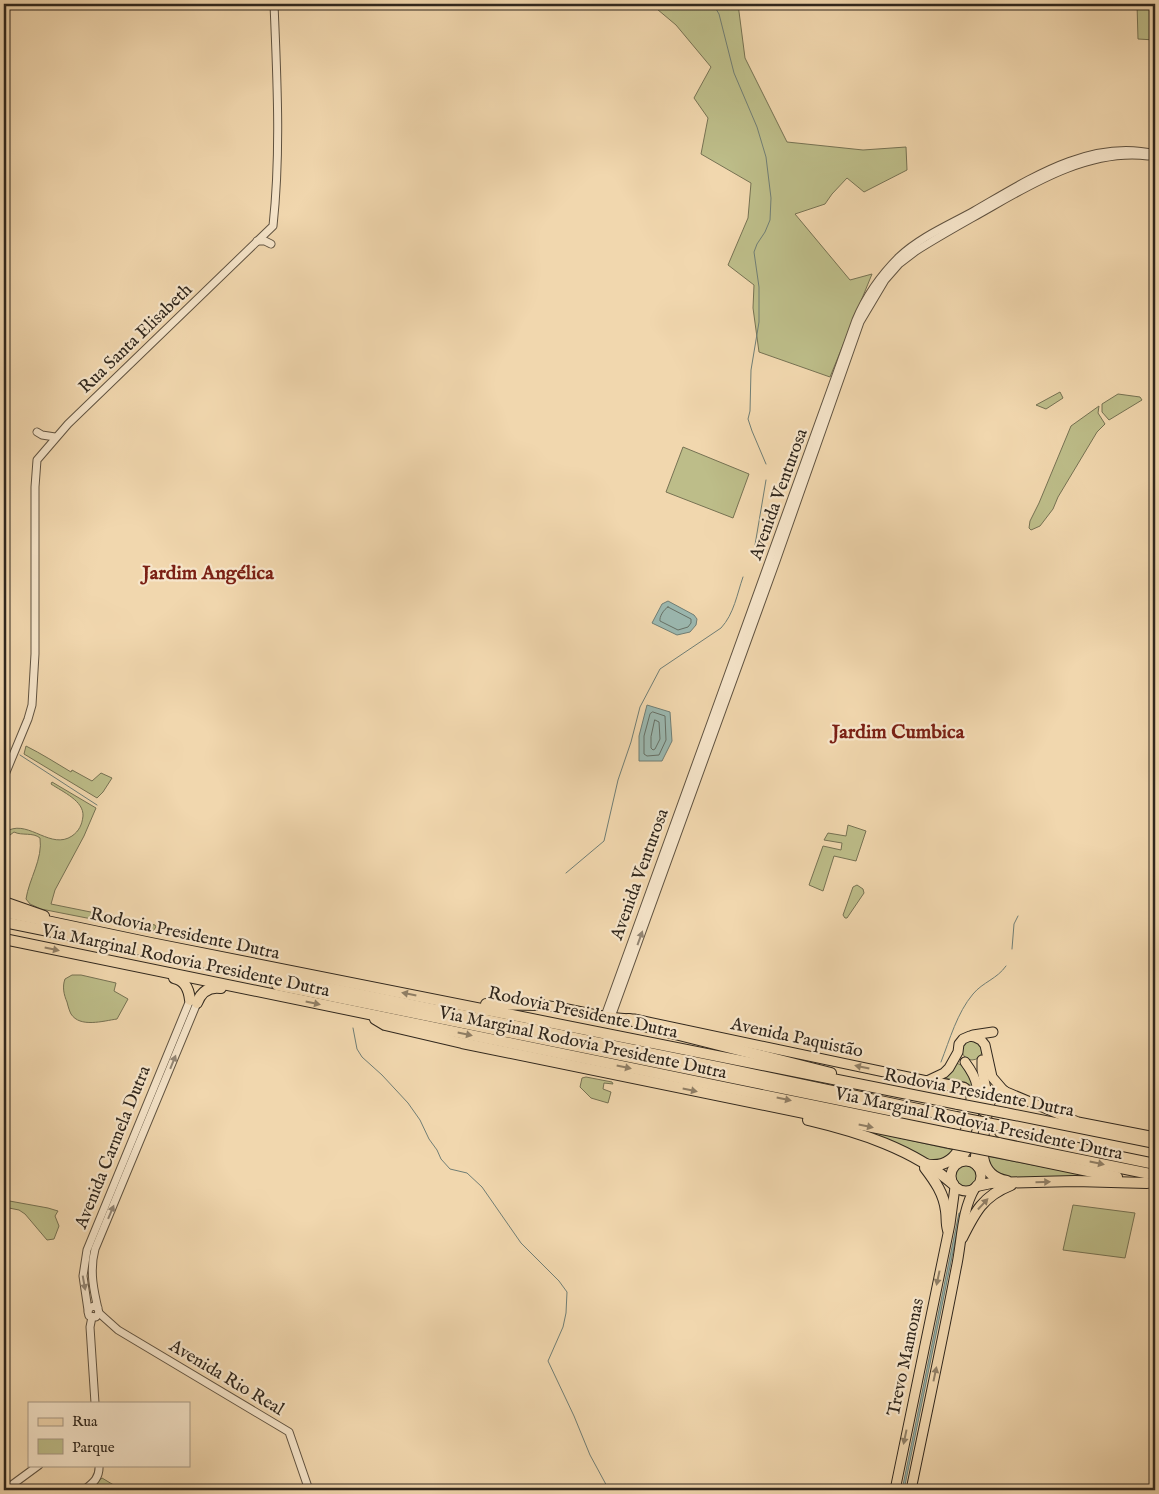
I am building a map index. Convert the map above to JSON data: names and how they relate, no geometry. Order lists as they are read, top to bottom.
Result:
{
  "streets": {
    "highway": ["Rodovia Presidente Dutra", "Via Marginal Rodovia Presidente Dutra"],
    "main road": ["Avenida Paquistão", "Trevo Mamonas"],
    "street": [
      "Rua Santa Elisabeth",
      "Avenida Venturosa",
      "Avenida Carmela Dutra",
      "Avenida Rio Real"
    ]
  },
  "crossings": [
    ["Avenida Venturosa", "Avenida Paquistão"],
    ["Avenida Carmela Dutra", "Avenida Rio Real"]
  ],
  "one_way": ["Avenida Paquistão"],
  "districts": ["Jardim Angélica", "Jardim Cumbica"],
  "legend": ["Rua", "Parque"]
}
